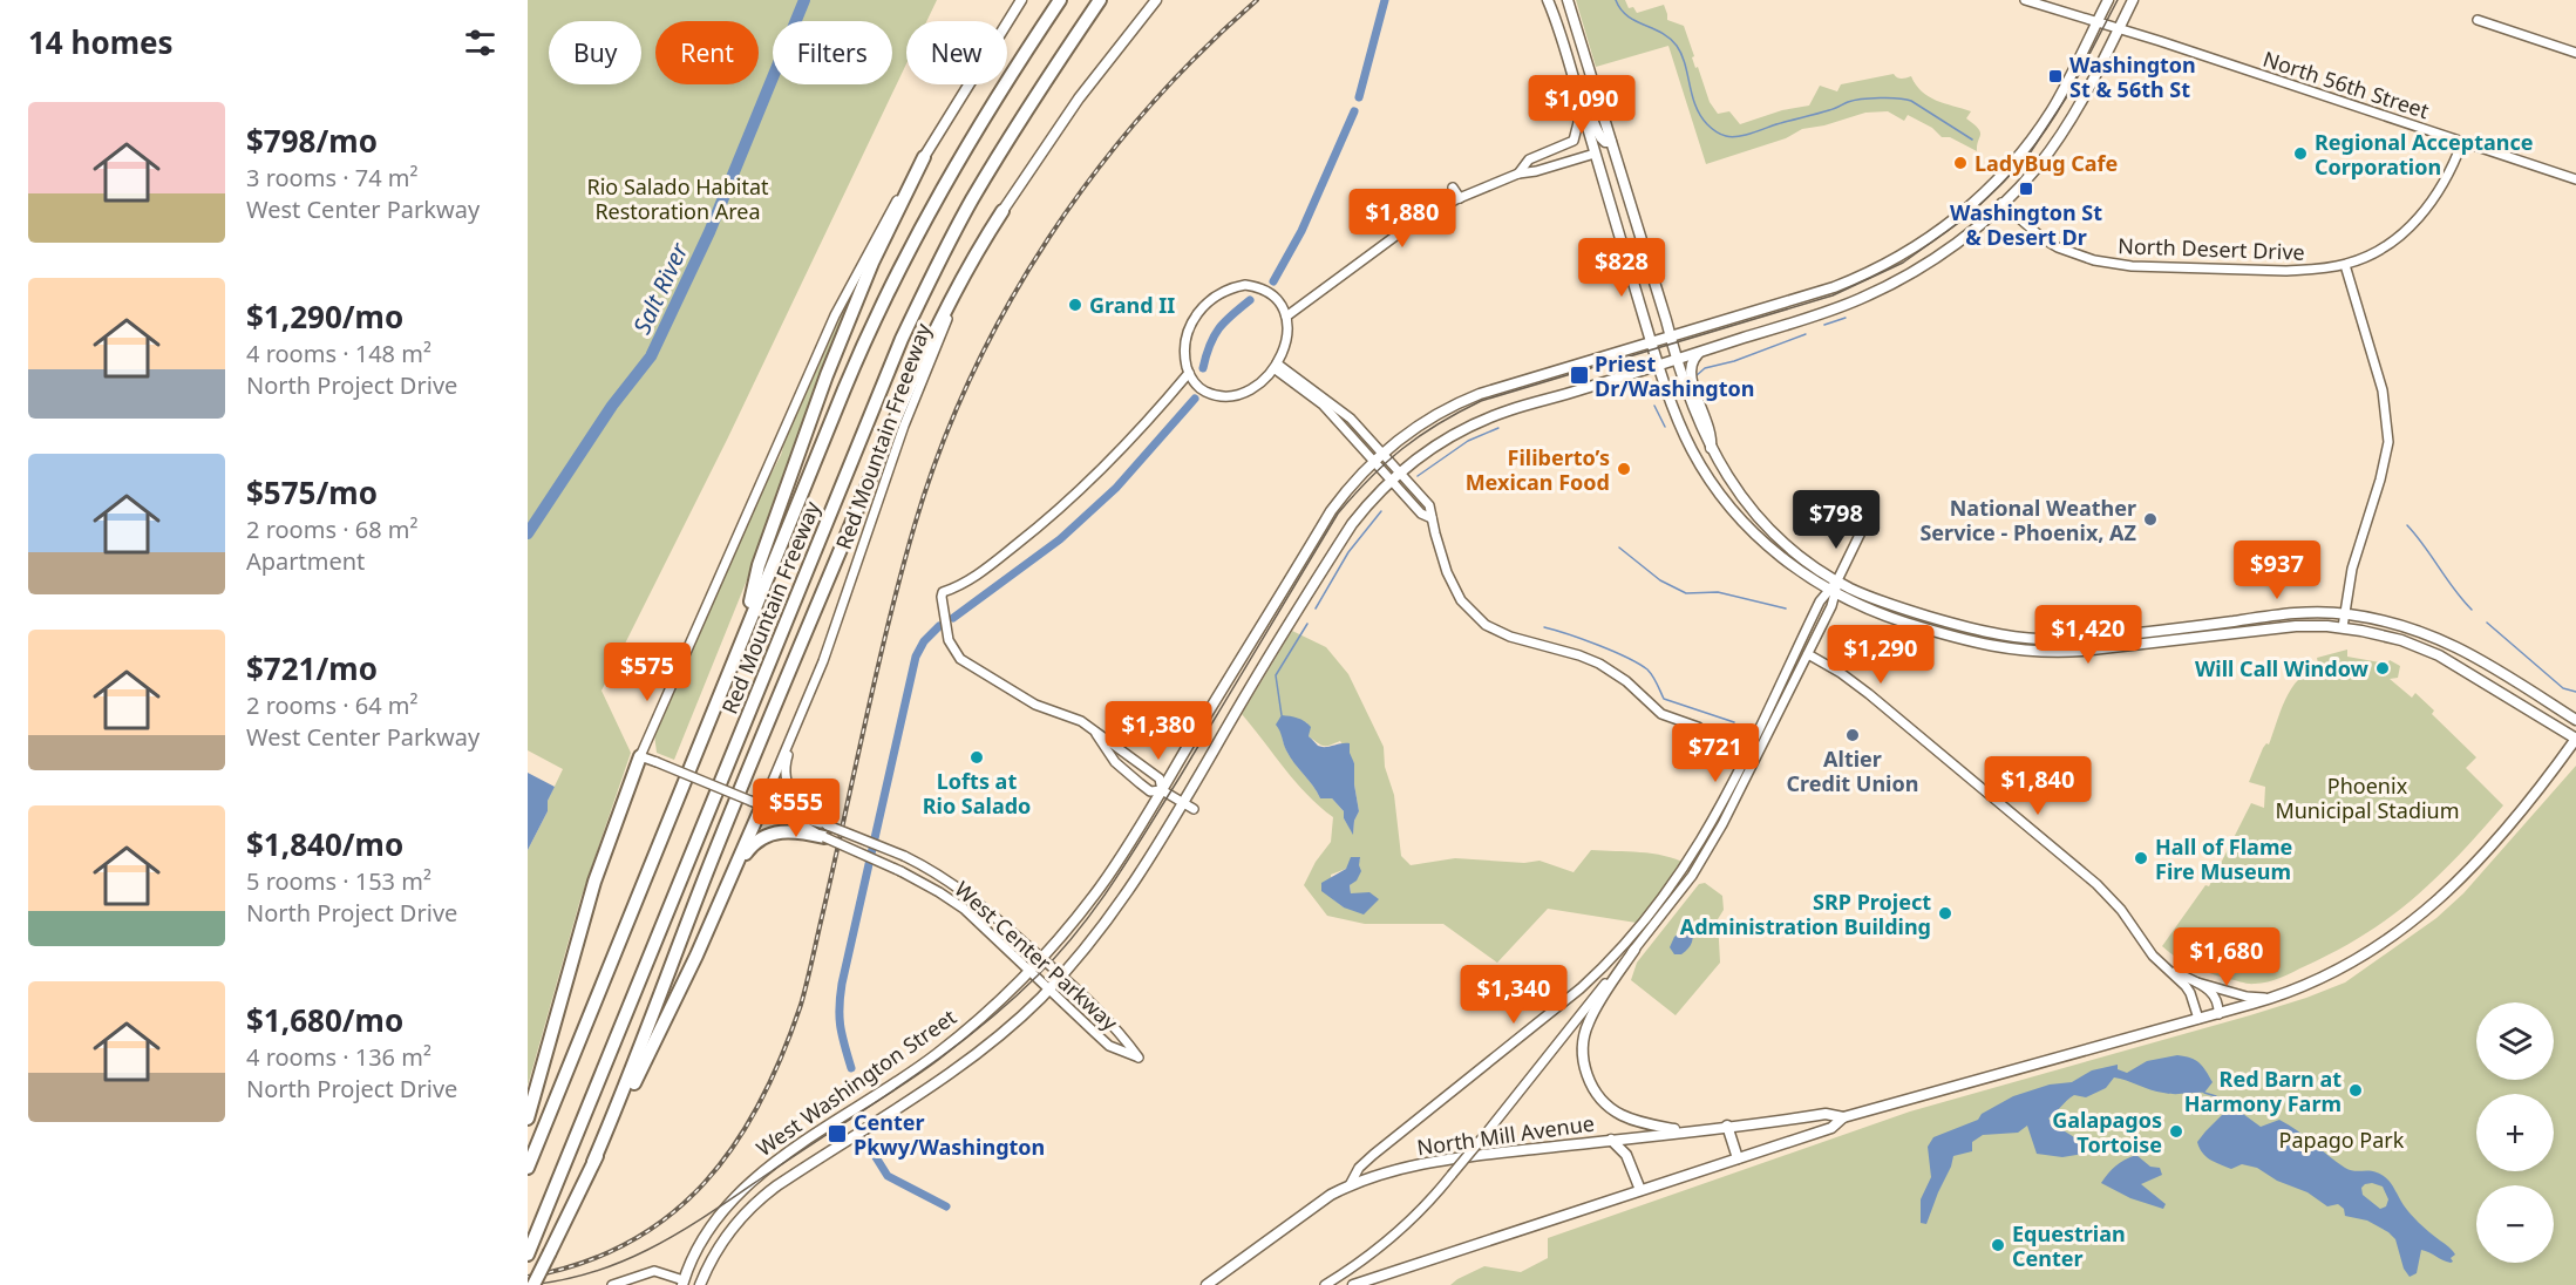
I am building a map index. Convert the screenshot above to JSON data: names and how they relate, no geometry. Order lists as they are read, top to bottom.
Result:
{
  "streets": {
    "highway": ["Red Mountain Freeway"],
    "main road": ["Red Mountain Freeeway", "West Washington Street", "North Mill Avenue"],
    "street": ["North 56th Street", "North Desert Drive", "West Center Parkway"]
  },
  "crossings": [
    ["North 56th Street", "North Desert Drive"],
    ["North 56th Street", "West Washington Street"],
    ["North Desert Drive", "West Washington Street"],
    ["Red Mountain Freeeway", "West Center Parkway"],
    ["West Center Parkway", "West Washington Street"]
  ],
  "water": ["Salt River"],
  "parks": ["Rio Salado Habitat Restoration Area", "Phoenix Municipal Stadium", "Papago Park"],
  "places": {
    "transit": [
      "Washington St & 56th St",
      "Washington St & Desert Dr",
      "Priest Dr/Washington",
      "Center Pkwy/Washington"
    ],
    "other": [
      "Regional Acceptance Corporation",
      "LadyBug Cafe",
      "Grand II",
      "Filiberto’s Mexican Food",
      "National Weather Service - Phoenix, AZ",
      "Will Call Window",
      "Altier Credit Union",
      "Lofts at Rio Salado",
      "Hall of Flame Fire Museum",
      "SRP Project Administration Building",
      "Red Barn at Harmony Farm",
      "Galapagos Tortoise",
      "Equestrian Center"
    ]
  },
  "page": {
    "heading": "14 homes",
    "chip": [
      "Buy",
      "Rent",
      "Filters",
      "New"
    ],
    "price": [
      "$1,090",
      "$1,880",
      "$828",
      "$798",
      "$937",
      "$1,420",
      "$1,290",
      "$575",
      "$1,380",
      "$721",
      "$1,840",
      "$555",
      "$1,680",
      "$1,340"
    ],
    "list": [
      {
        "name": "$798/mo",
        "note": "3 rooms · 74 m² · West Center Parkway"
      },
      {
        "name": "$1,290/mo",
        "note": "4 rooms · 148 m² · North Project Drive"
      },
      {
        "name": "$575/mo",
        "note": "2 rooms · 68 m² · Apartment"
      },
      {
        "name": "$721/mo",
        "note": "2 rooms · 64 m² · West Center Parkway"
      },
      {
        "name": "$1,840/mo",
        "note": "5 rooms · 153 m² · North Project Drive"
      },
      {
        "name": "$1,680/mo",
        "note": "4 rooms · 136 m² · North Project Drive"
      }
    ],
    "map_buttons": ["+", "−"]
  }
}
